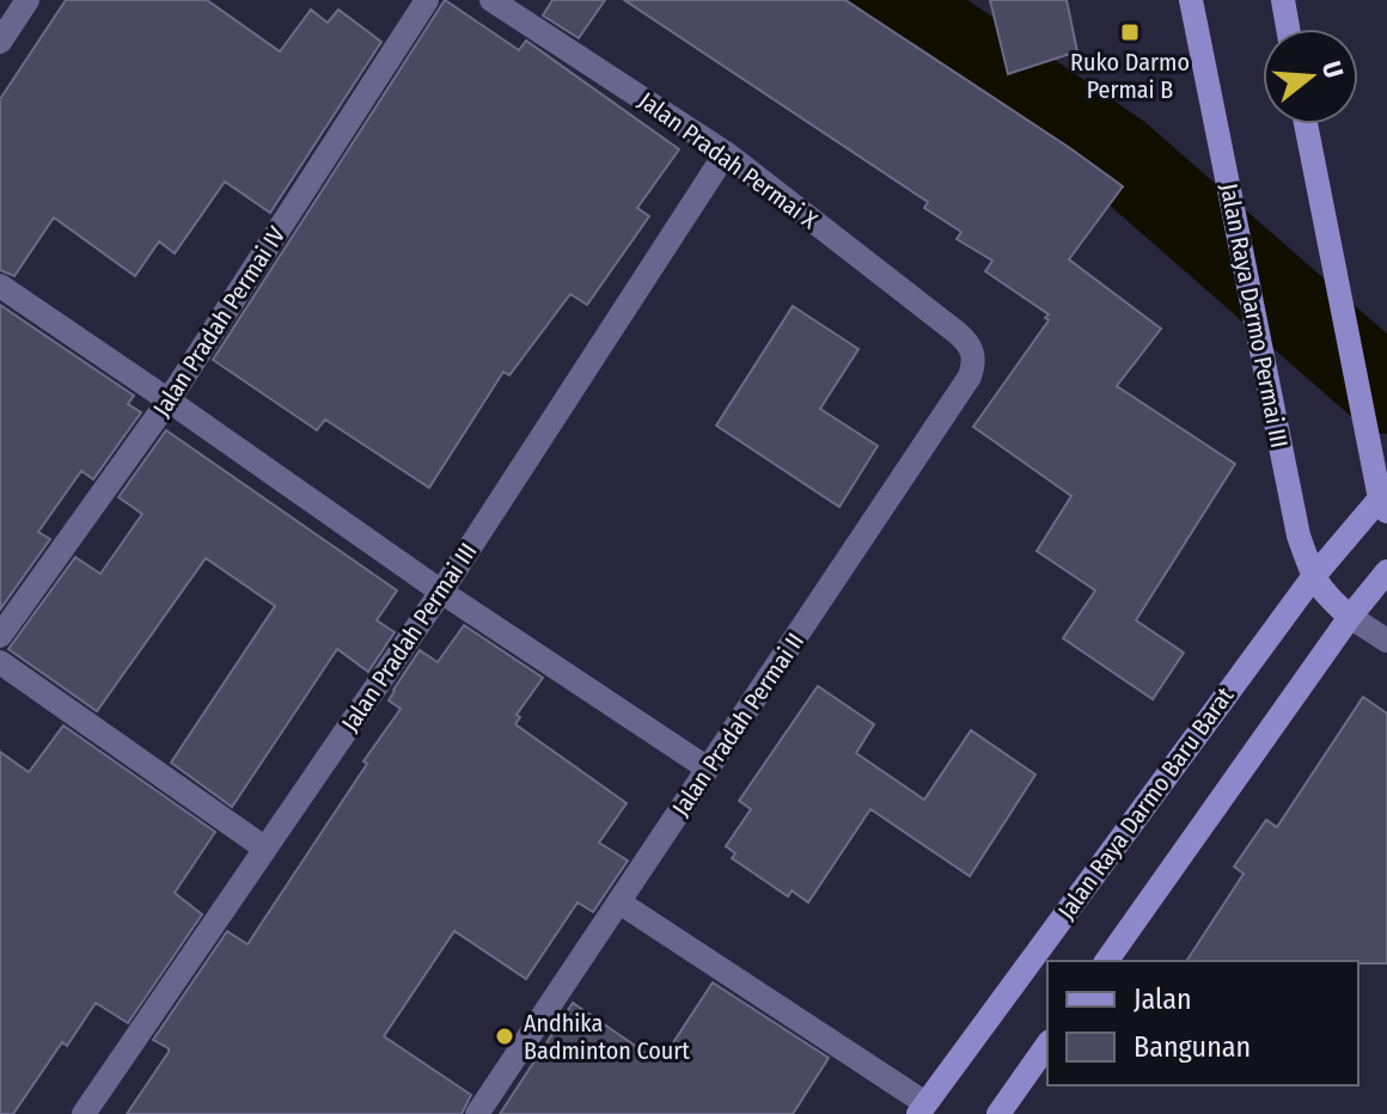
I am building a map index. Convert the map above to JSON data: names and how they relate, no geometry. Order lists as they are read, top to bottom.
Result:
{
  "streets": {
    "main road": ["Jalan Raya Darmo Permai III", "Jalan Raya Darmo Baru Barat"],
    "street": [
      "Jalan Pradah Permai X",
      "Jalan Pradah Permai IV",
      "Jalan Pradah Permai III",
      "Jalan Pradah Permai II"
    ]
  },
  "crossings": [
    ["Jalan Pradah Permai X", "Jalan Pradah Permai III"],
    ["Jalan Pradah Permai X", "Jalan Pradah Permai II"],
    ["Jalan Raya Darmo Permai III", "Jalan Raya Darmo Baru Barat"]
  ],
  "places": {
    "transit": ["Ruko Darmo Permai B"],
    "other": ["Andhika Badminton Court"]
  },
  "legend": ["Jalan", "Bangunan"],
  "north": "right"
}
